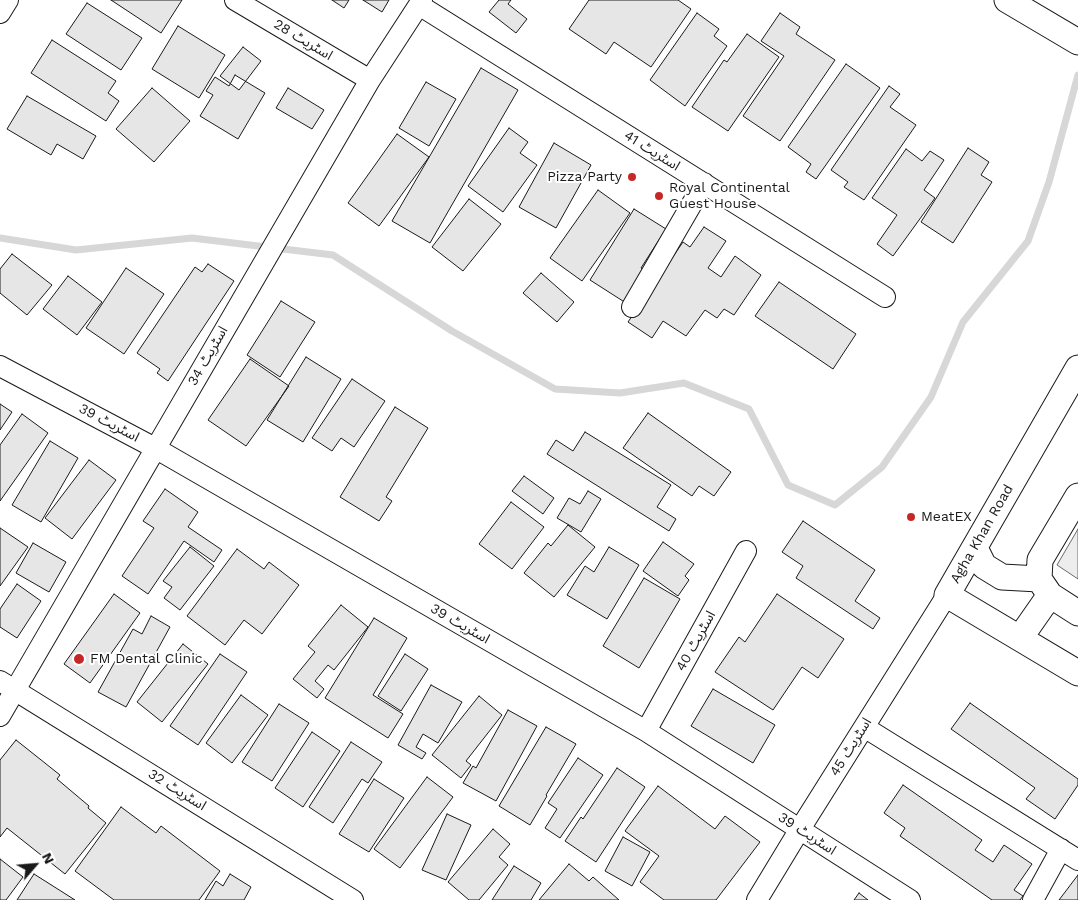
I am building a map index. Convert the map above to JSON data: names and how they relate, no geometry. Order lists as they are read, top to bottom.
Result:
{
  "streets": {
    "street": [
      "اسٹریٹ 28",
      "اسٹریٹ 41",
      "اسٹریٹ 34",
      "اسٹریٹ 39",
      "Agha Khan Road",
      "اسٹریٹ 40",
      "اسٹریٹ 45",
      "اسٹریٹ 32"
    ]
  },
  "crossings": [
    ["اسٹریٹ 28", "اسٹریٹ 34"],
    ["اسٹریٹ 41", "اسٹریٹ 34"],
    ["اسٹریٹ 34", "اسٹریٹ 39"],
    ["اسٹریٹ 34", "اسٹریٹ 32"],
    ["اسٹریٹ 39", "اسٹریٹ 40"],
    ["اسٹریٹ 39", "اسٹریٹ 45"],
    ["Agha Khan Road", "اسٹریٹ 45"]
  ],
  "places": [
    "Pizza Party",
    "Royal Continental Guest House",
    "MeatEX",
    "FM Dental Clinic"
  ],
  "north": "top right"
}
